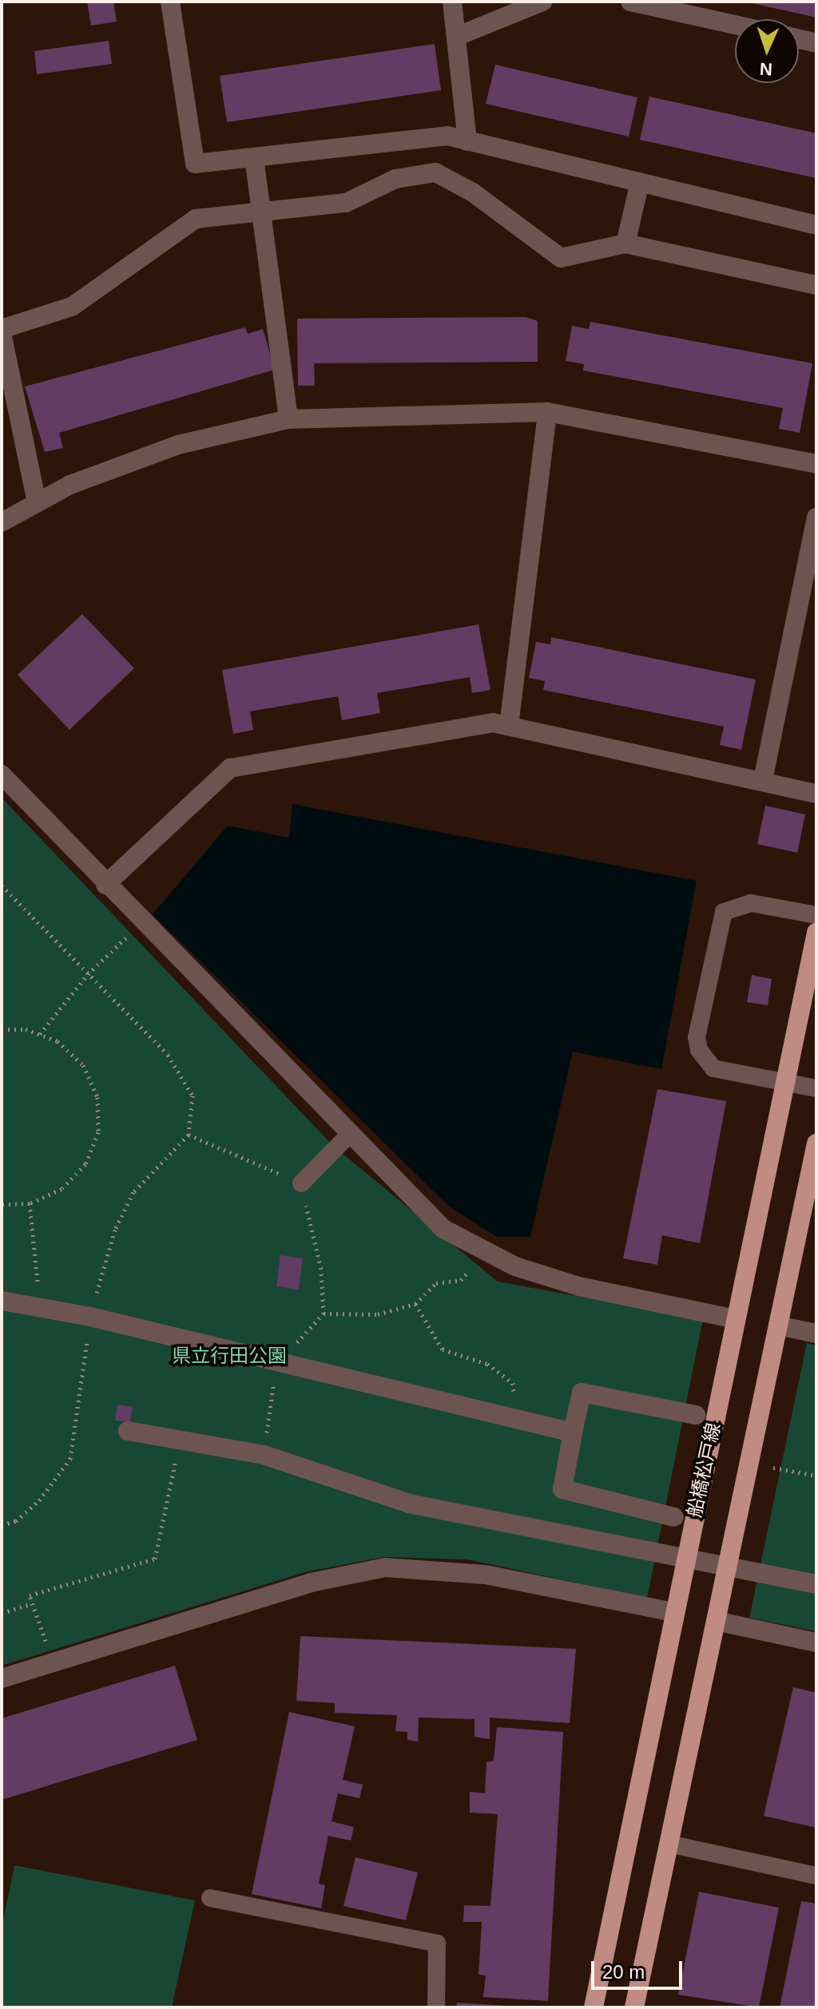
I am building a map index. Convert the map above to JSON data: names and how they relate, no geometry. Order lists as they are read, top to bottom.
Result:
{
  "streets": {
    "main road": ["船橋松戸線"]
  },
  "parks": ["県立行田公園"],
  "scale_bar": "20 m",
  "north": "bottom"
}
